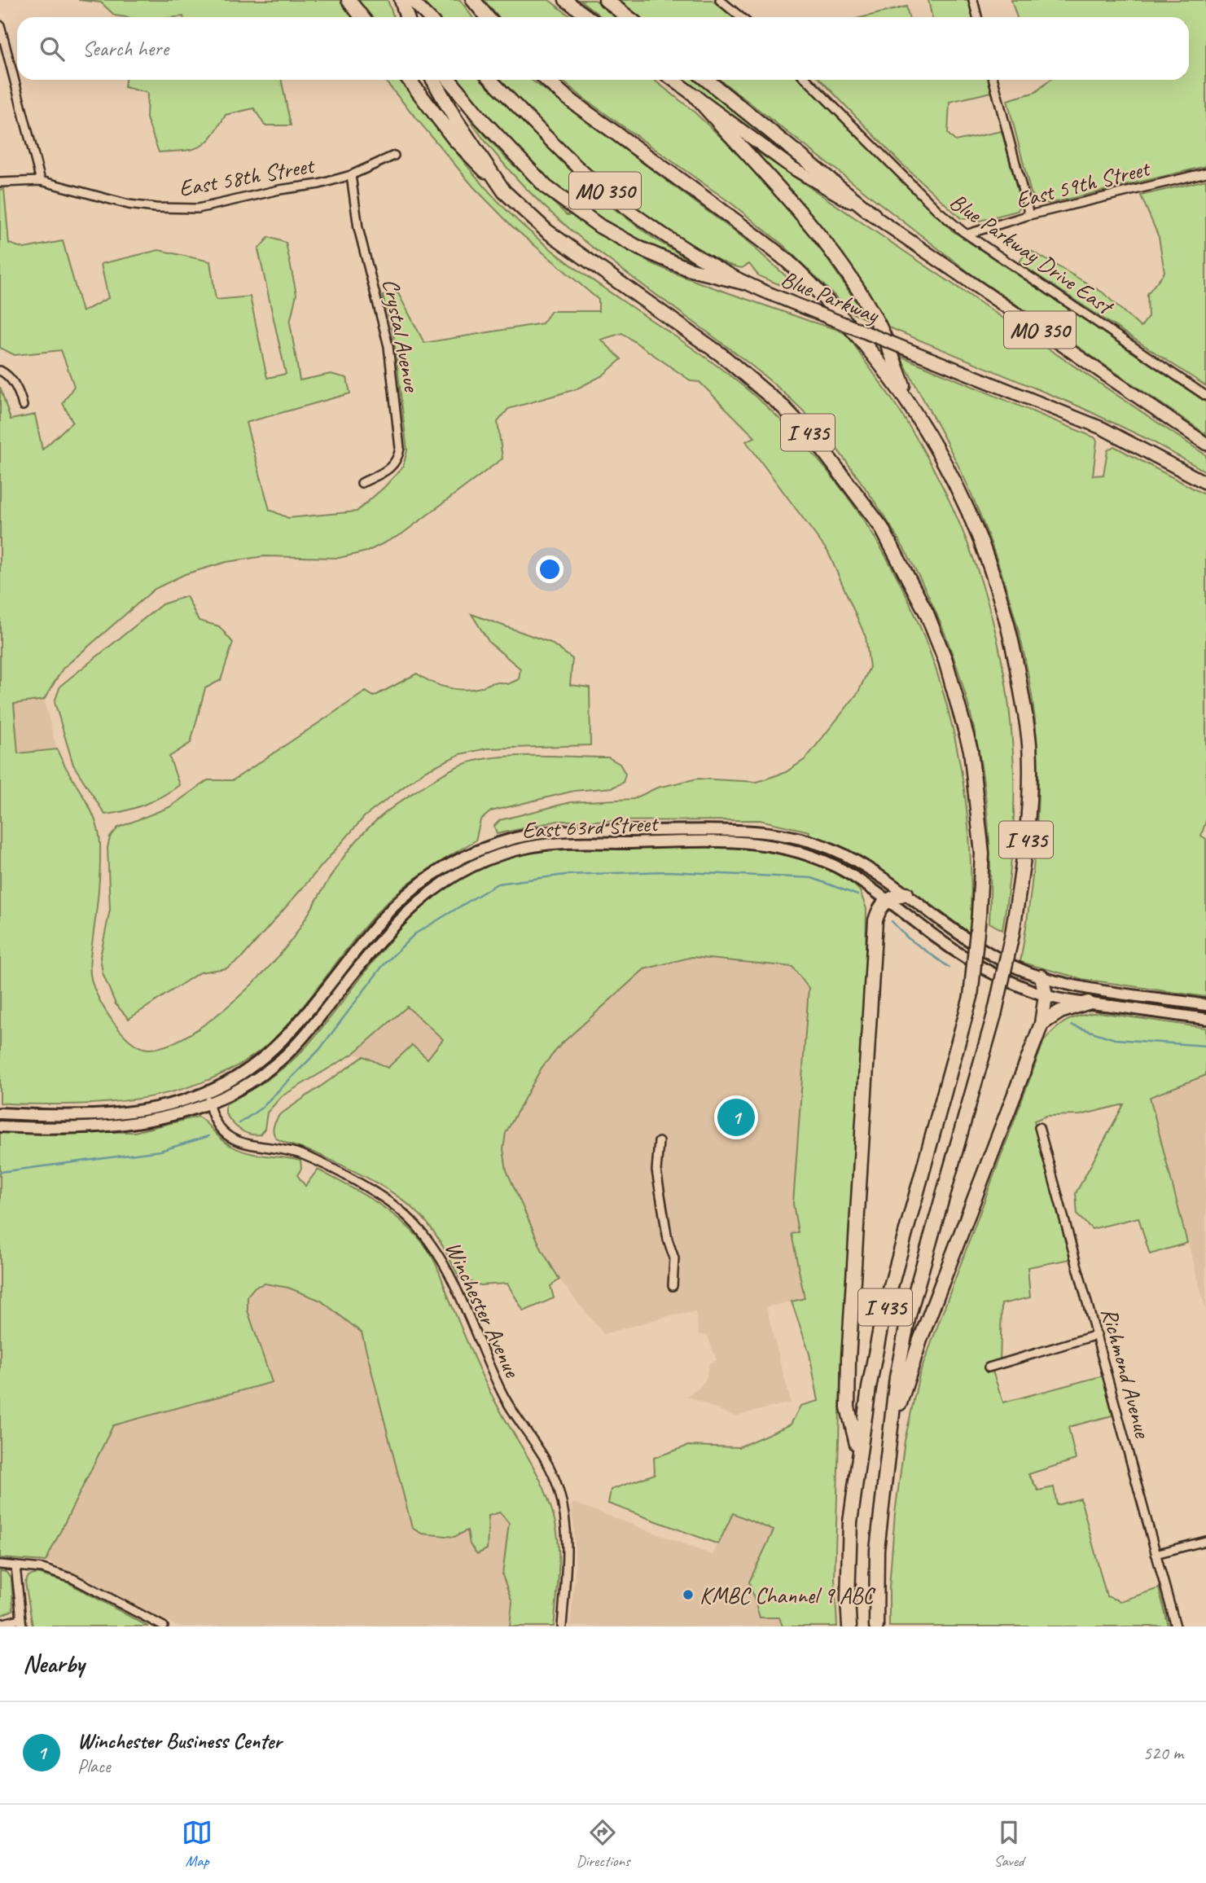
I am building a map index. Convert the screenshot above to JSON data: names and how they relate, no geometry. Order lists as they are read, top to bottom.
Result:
{
  "streets": {
    "highway": ["MO 350", "Blue Parkway", "I 435"],
    "main road": ["East 63rd Street"],
    "street": [
      "East 58th Street",
      "East 59th Street",
      "Blue Parkway Drive East",
      "Crystal Avenue",
      "Winchester Avenue",
      "Richmond Avenue"
    ]
  },
  "crossings": [
    ["East 58th Street", "Crystal Avenue"],
    ["East 59th Street", "Blue Parkway Drive East"],
    ["East 63rd Street", "Winchester Avenue"]
  ],
  "places": ["KMBC Channel 9 ABC"],
  "page": {
    "search": "Search here",
    "pins": "1",
    "heading": "Nearby",
    "list": [
      {
        "mark": "1",
        "name": "Winchester Business Center",
        "note": "Place",
        "value": "520 m"
      }
    ],
    "nav": ["Map", "Directions", "Saved"]
  }
}
